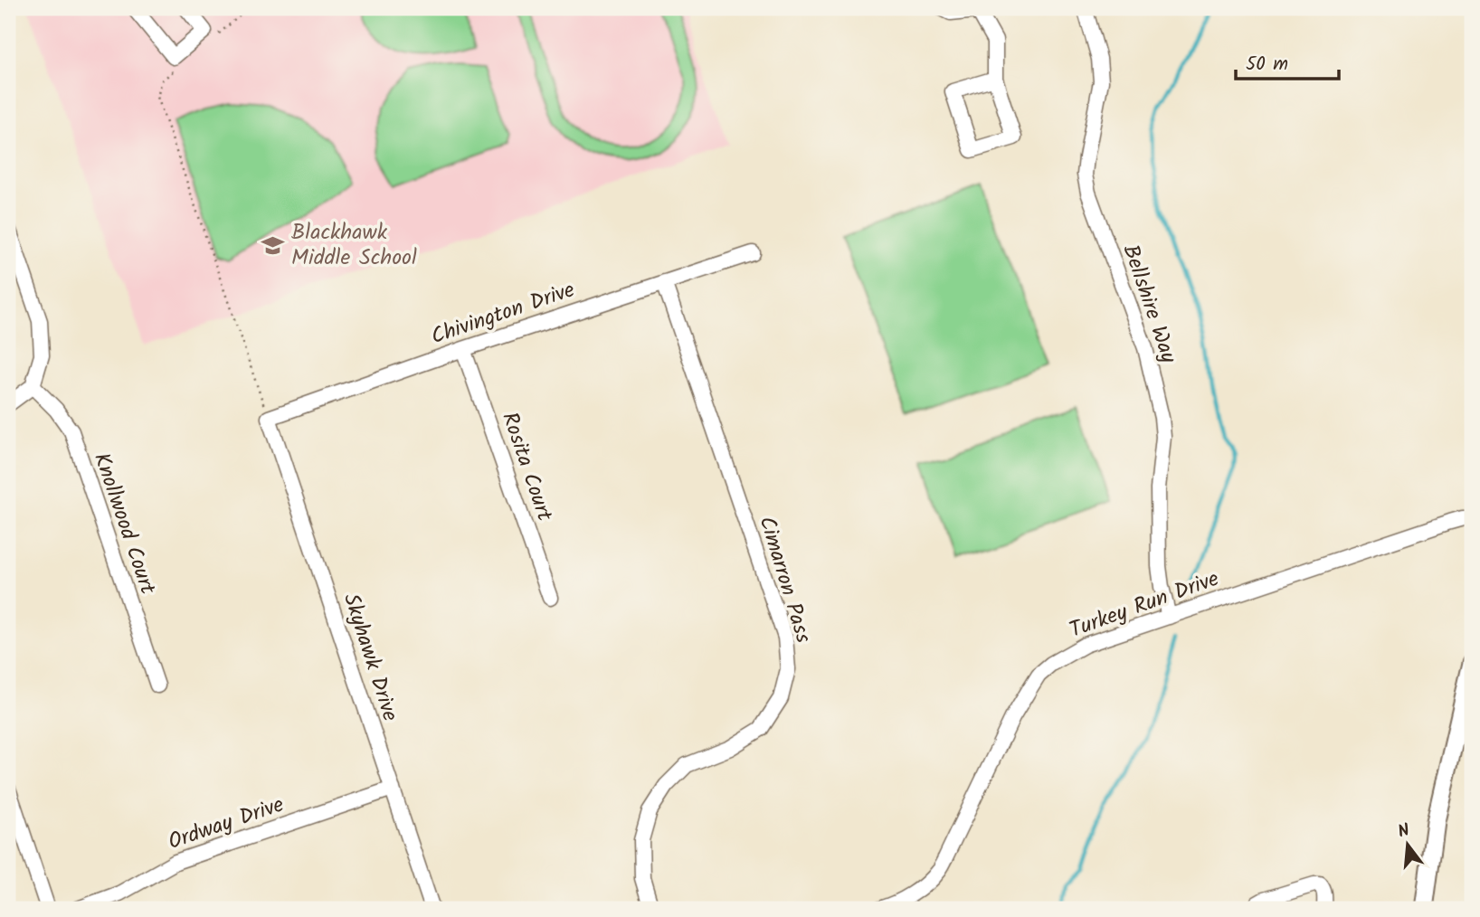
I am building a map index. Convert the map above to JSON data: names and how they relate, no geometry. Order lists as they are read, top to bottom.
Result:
{
  "streets": {
    "street": [
      "Bellshire Way",
      "Chivington Drive",
      "Rosita Court",
      "Knollwood Court",
      "Cimarron Pass",
      "Turkey Run Drive",
      "Skyhawk Drive",
      "Ordway Drive"
    ]
  },
  "crossings": [
    ["Bellshire Way", "Turkey Run Drive"],
    ["Chivington Drive", "Rosita Court"],
    ["Chivington Drive", "Cimarron Pass"],
    ["Chivington Drive", "Skyhawk Drive"],
    ["Skyhawk Drive", "Ordway Drive"]
  ],
  "places": {
    "school or university": ["Blackhawk Middle School"]
  },
  "scale_bar": "50 m",
  "north": "top"
}
